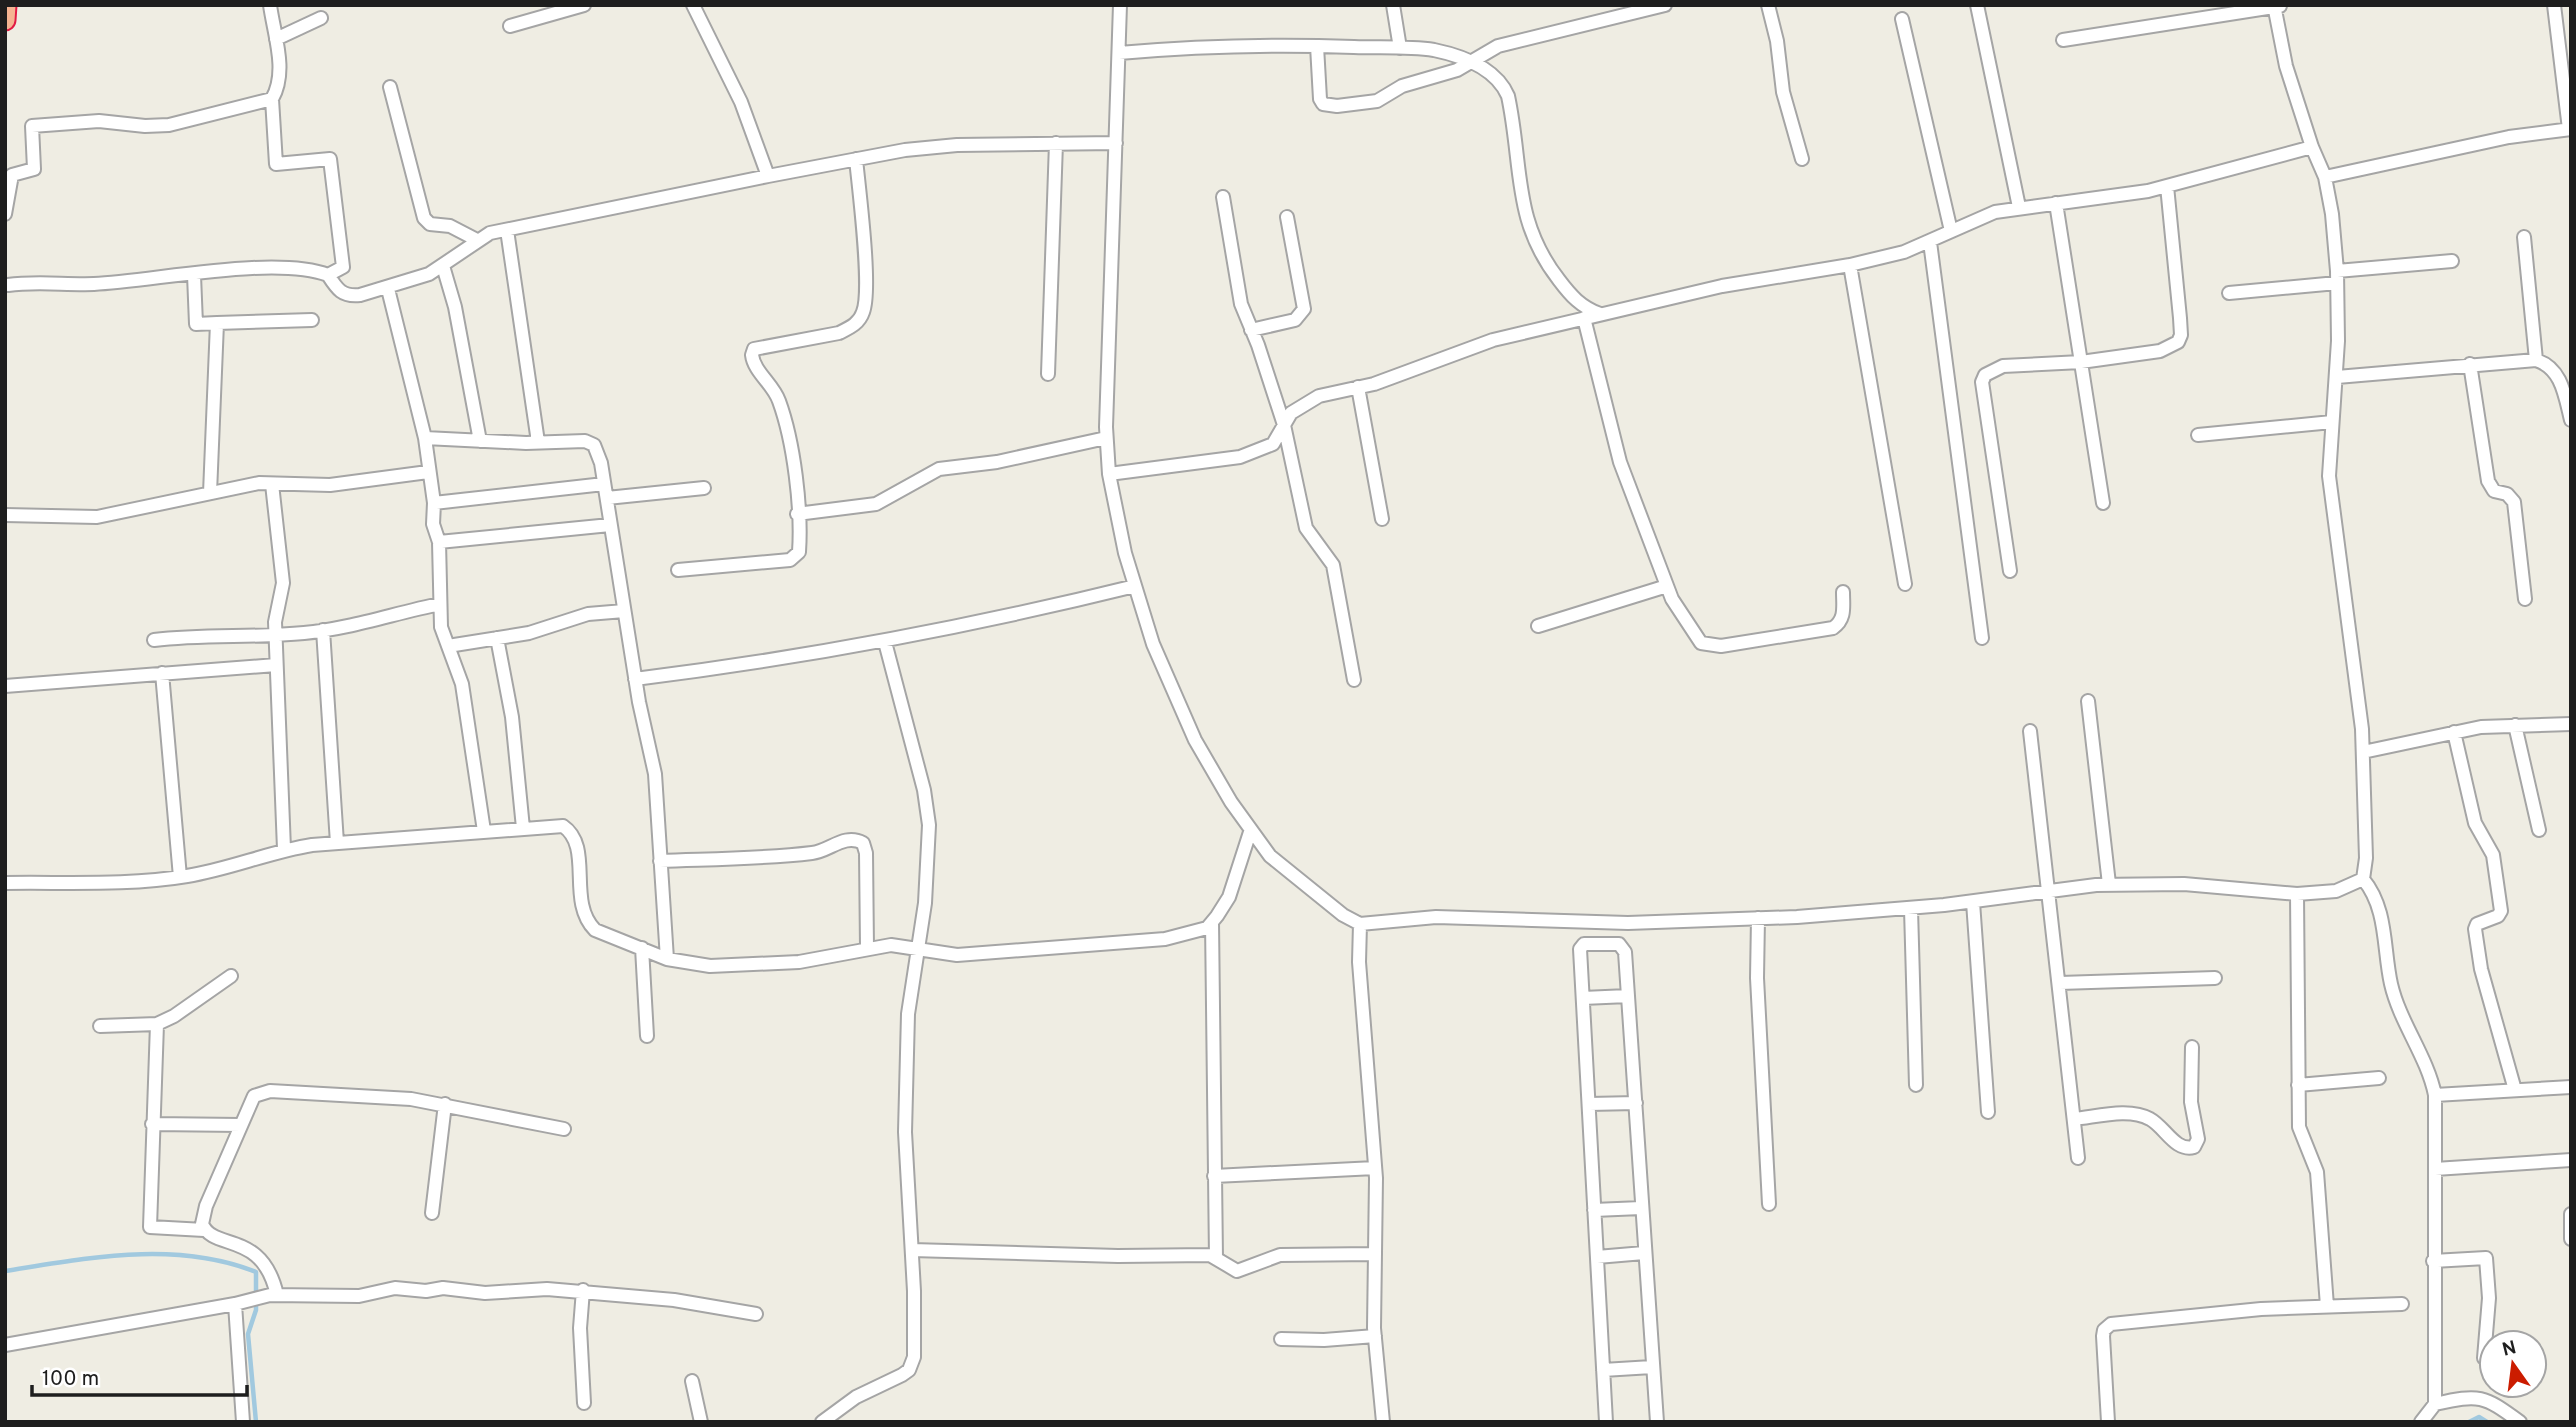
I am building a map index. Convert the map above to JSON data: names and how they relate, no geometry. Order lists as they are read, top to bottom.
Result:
{
  "scale_bar": "100 m",
  "north": "top"
}
